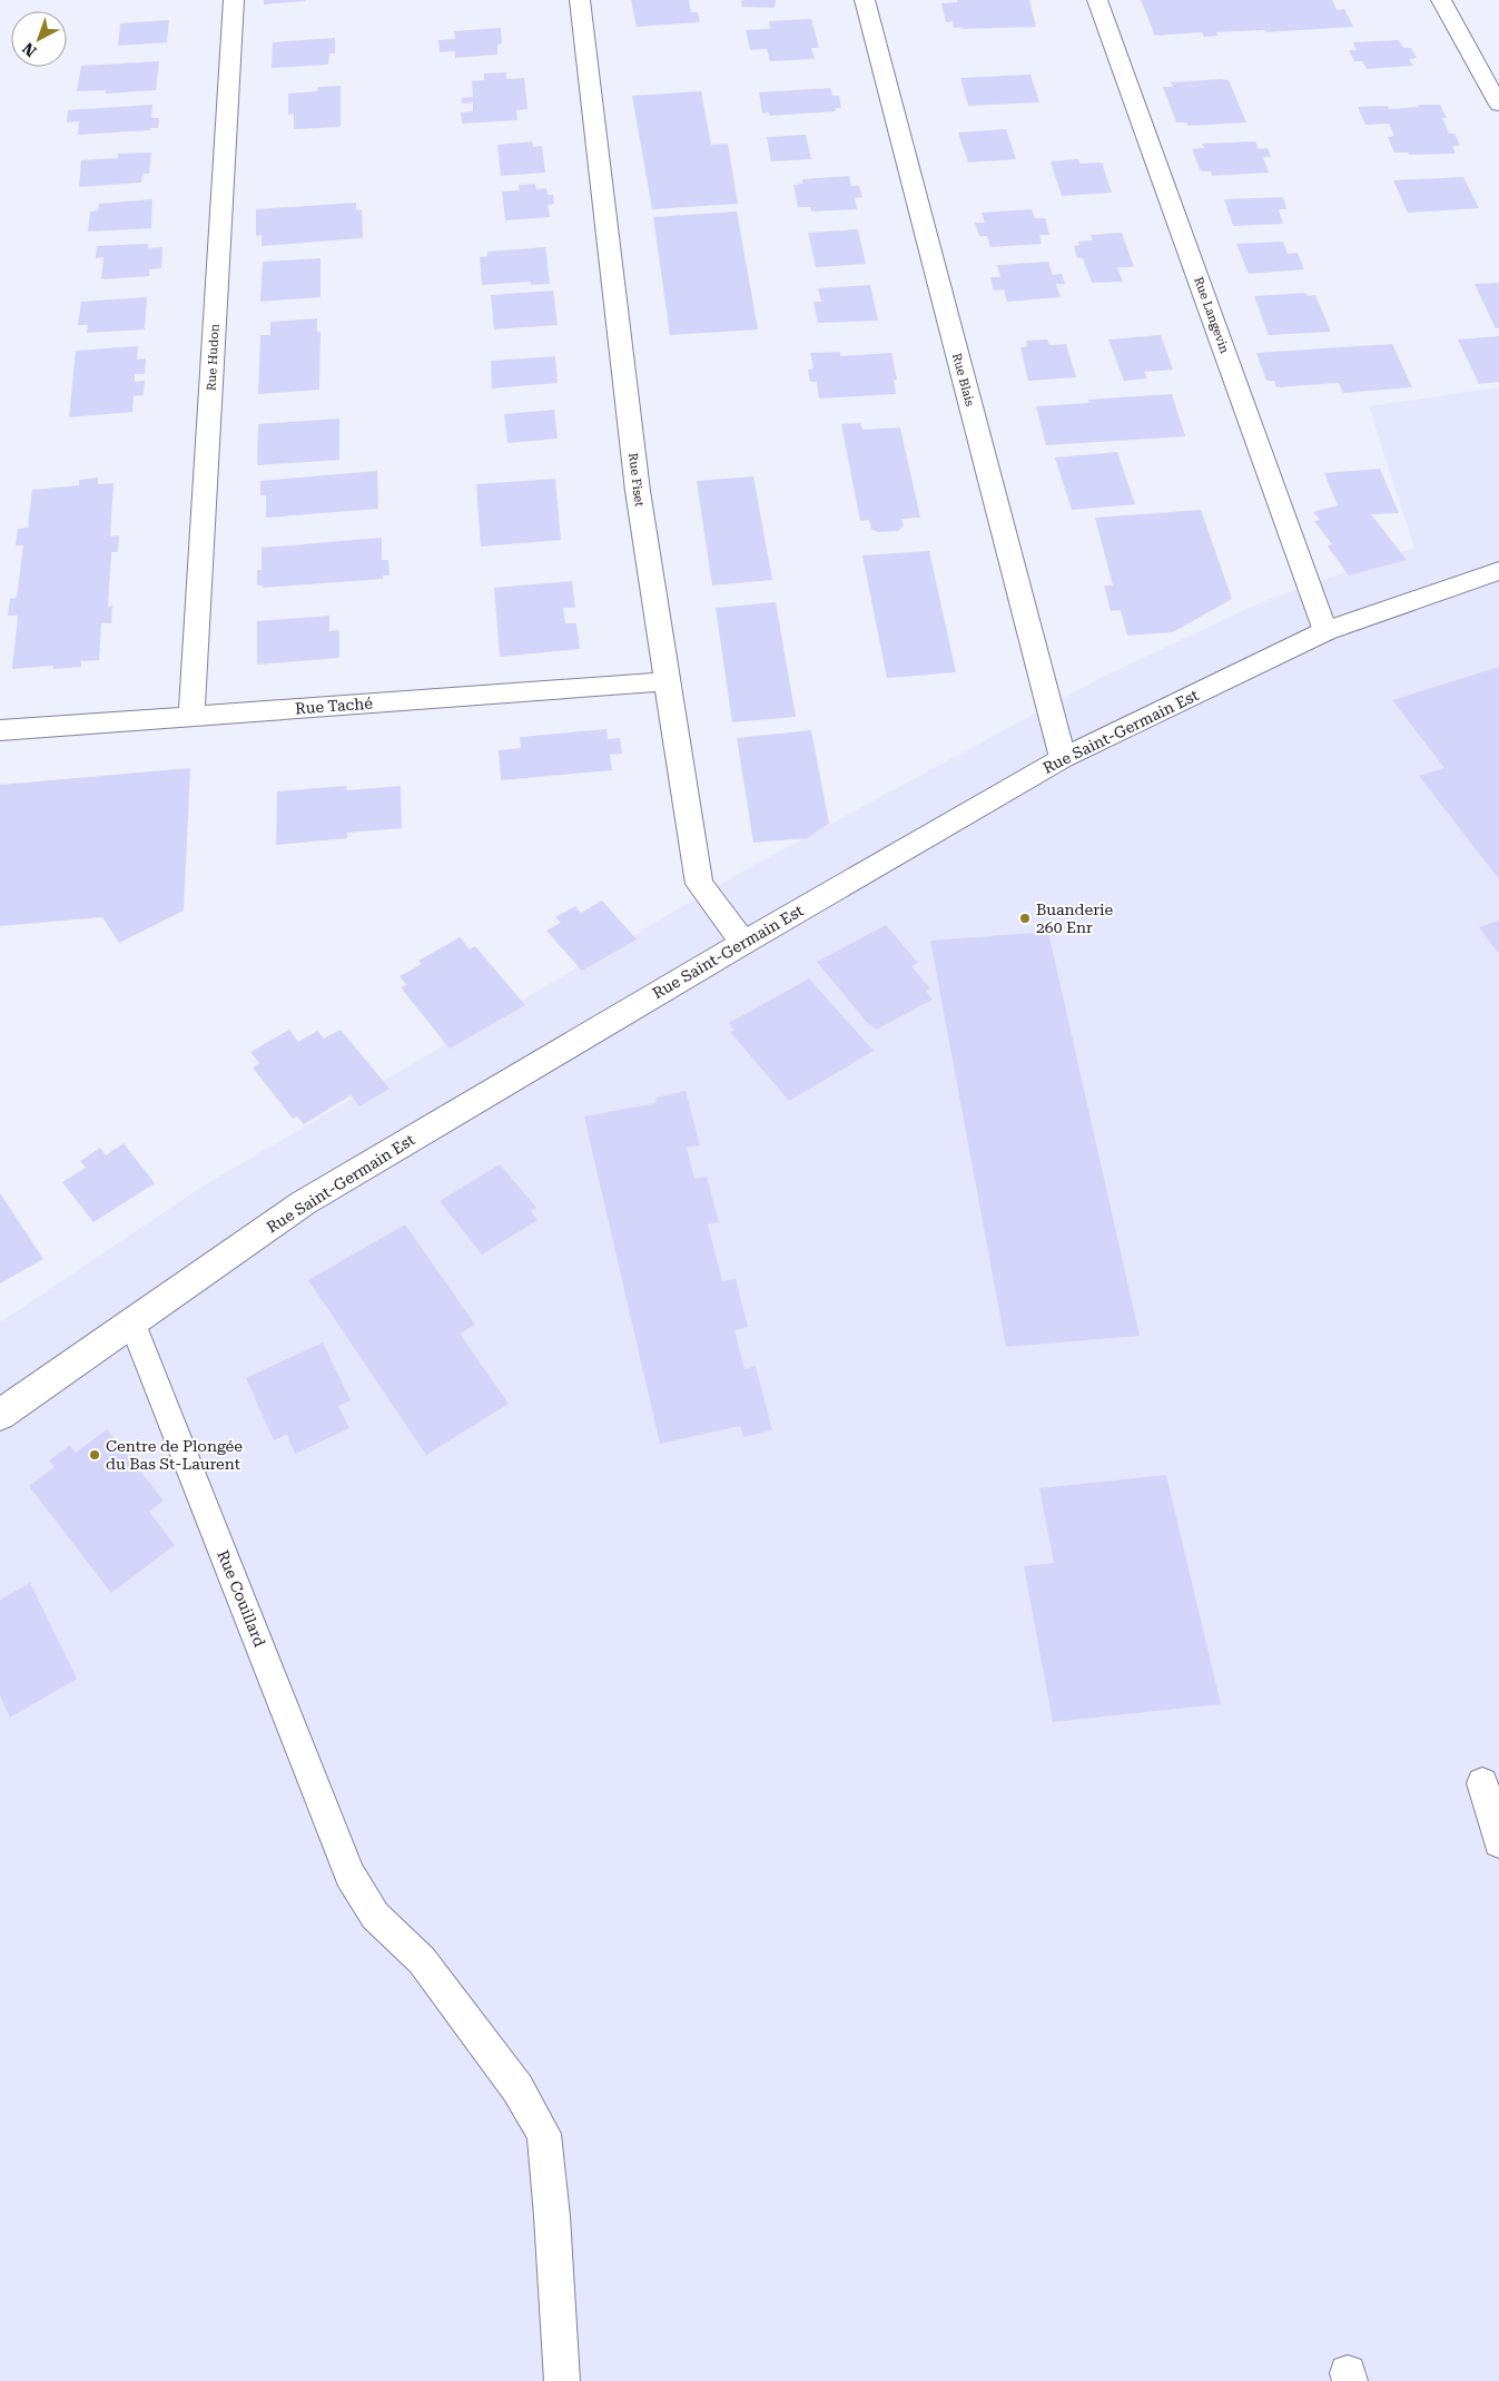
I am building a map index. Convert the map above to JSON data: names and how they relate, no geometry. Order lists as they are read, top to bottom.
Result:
{
  "streets": {
    "street": [
      "Rue Langevin",
      "Rue Hudon",
      "Rue Blais",
      "Rue Fiset",
      "Rue Taché",
      "Rue Saint-Germain Est"
    ],
    "lane": ["Rue Couillard"]
  },
  "crossings": [
    ["Rue Langevin", "Rue Saint-Germain Est"],
    ["Rue Hudon", "Rue Taché"],
    ["Rue Blais", "Rue Saint-Germain Est"],
    ["Rue Fiset", "Rue Taché"],
    ["Rue Fiset", "Rue Saint-Germain Est"],
    ["Rue Saint-Germain Est", "Rue Couillard"]
  ],
  "places": ["Buanderie 260 Enr", "Centre de Plongée du Bas St-Laurent"],
  "north": "bottom left"
}
